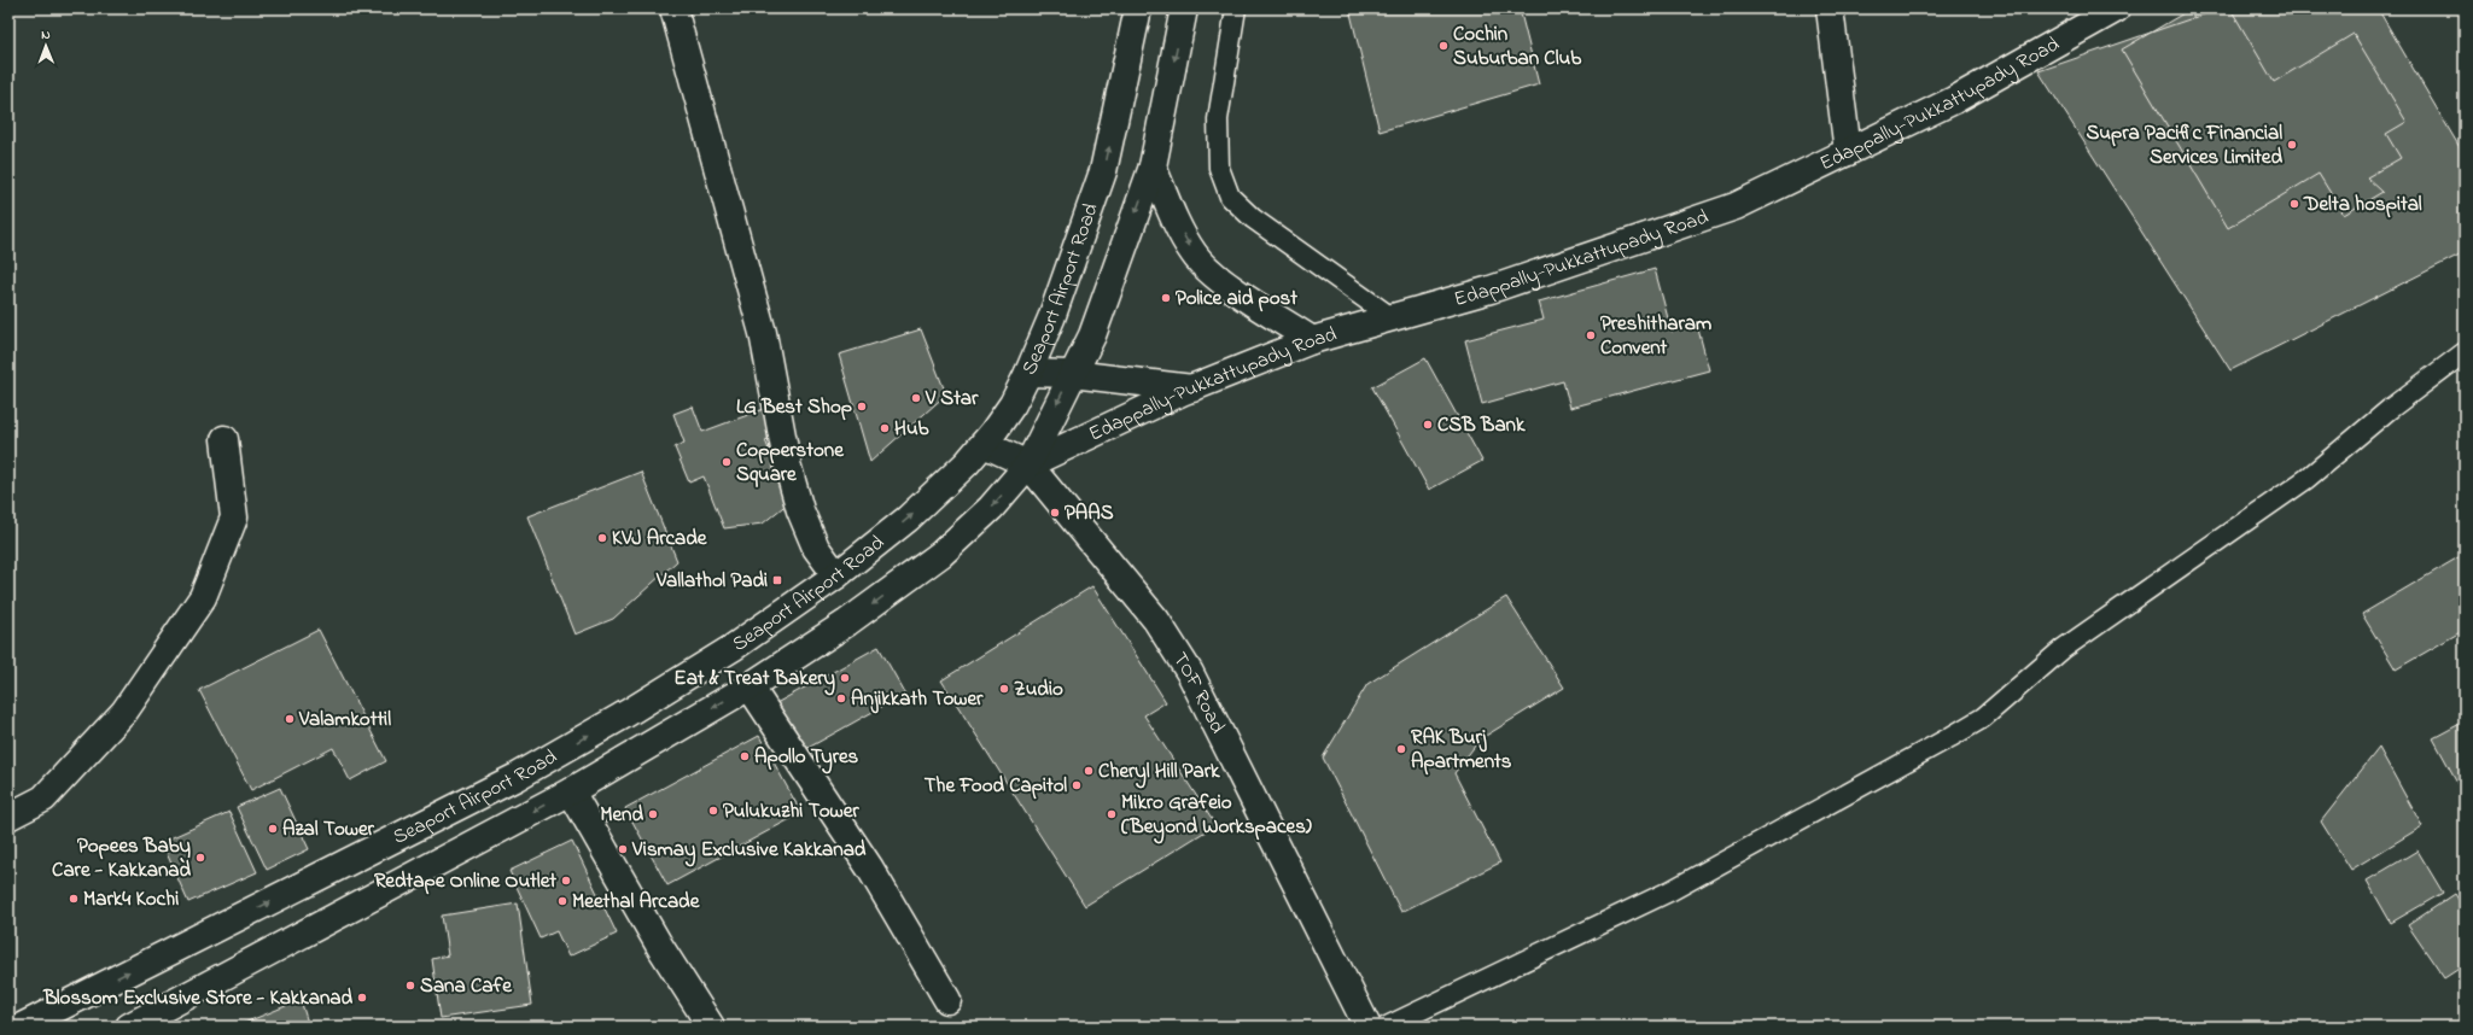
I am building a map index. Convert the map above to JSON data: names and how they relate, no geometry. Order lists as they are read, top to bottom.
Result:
{
  "streets": {
    "main road": ["Edappally-Pukkattupady Road", "Seaport Airport Road", "TOF Road"]
  },
  "crossings": [
    ["Edappally-Pukkattupady Road", "Seaport Airport Road"],
    ["Edappally-Pukkattupady Road", "TOF Road"],
    ["Seaport Airport Road", "TOF Road"]
  ],
  "places": {
    "other": [
      "Cochin Suburban Club",
      "Supra Pacific Financial Services Limited",
      "Delta hospital",
      "Police aid post",
      "Preshitharam Convent",
      "V Star",
      "LG Best Shop",
      "CSB Bank",
      "Hub",
      "Copperstone Square",
      "PAAS",
      "KVJ Arcade",
      "Eat & Treat Bakery",
      "Zudio",
      "Anjikkath Tower",
      "Valamkottil",
      "RAK Burj Apartments",
      "Apollo Tyres",
      "Cheryl Hill Park",
      "The Food Capitol",
      "Pulukuzhi Tower",
      "Mend",
      "Mikro Grafeio (Beyond Workspaces)",
      "Azal Tower",
      "Vismay Exclusive Kakkanad",
      "Popees Baby Care - Kakkanad",
      "Redtape Online Outlet",
      "Mark4 Kochi",
      "Meethal Arcade",
      "Sana Cafe",
      "Blossom Exclusive Store - Kakkanad"
    ],
    "transit": ["Vallathol Padi"]
  },
  "north": "top"
}
